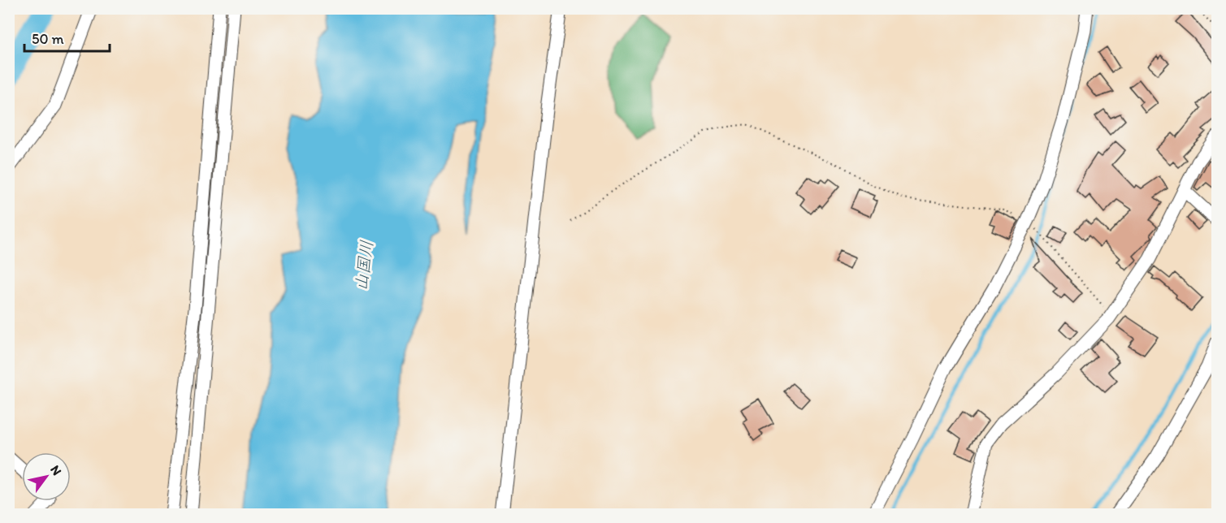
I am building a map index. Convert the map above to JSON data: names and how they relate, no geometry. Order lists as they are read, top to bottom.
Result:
{
  "water": ["山国川"],
  "scale_bar": "50 m",
  "north": "top right"
}
